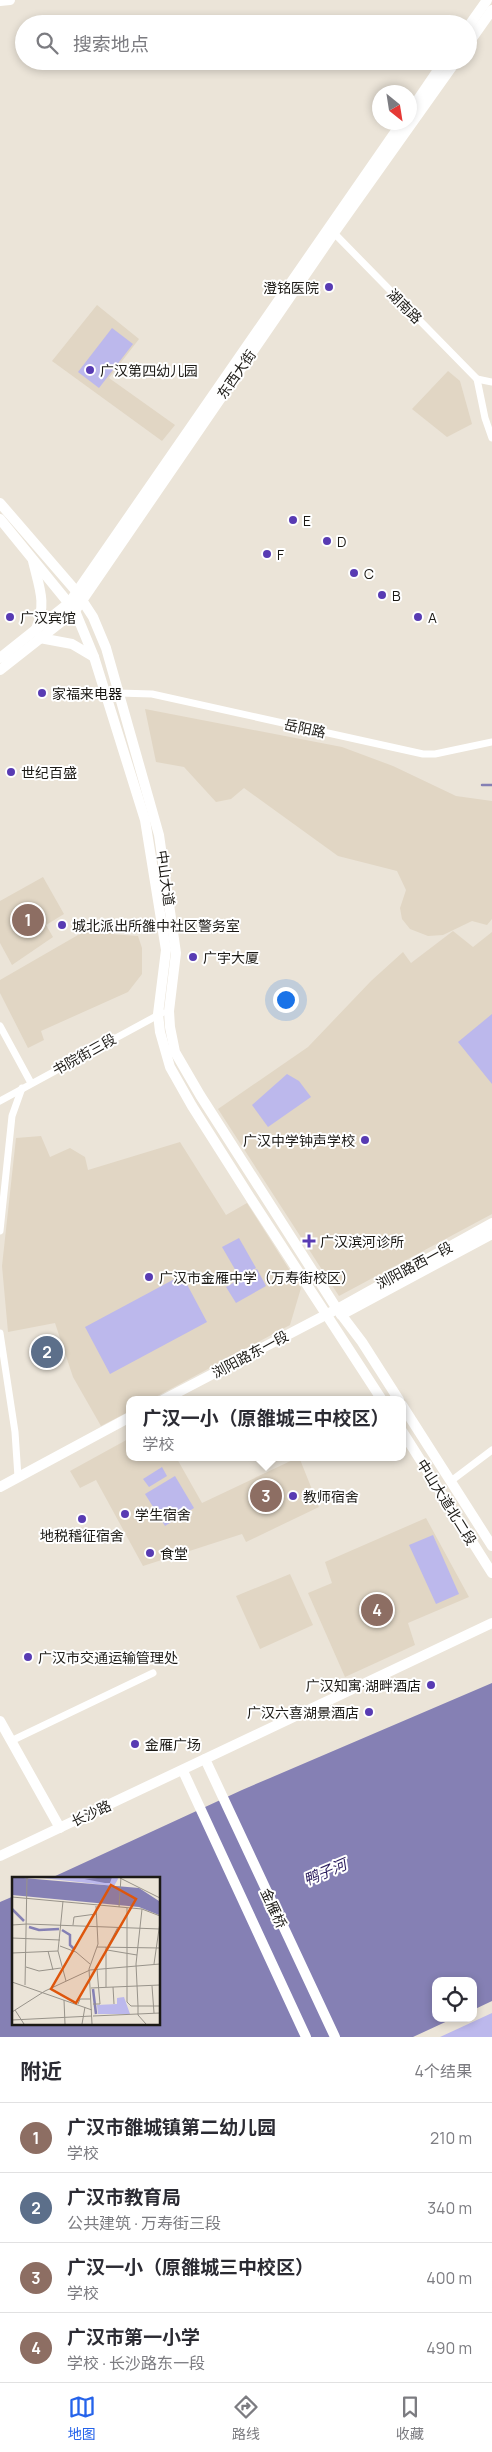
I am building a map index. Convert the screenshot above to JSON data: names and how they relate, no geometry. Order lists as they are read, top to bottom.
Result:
{
  "streets": {
    "main road": [
      "东西大街",
      "中山大道",
      "浏阳路西一段",
      "浏阳路东一段",
      "中山大道北二段",
      "长沙路",
      "金雁桥"
    ],
    "street": ["湖南路", "岳阳路", "书院街三段"]
  },
  "crossings": [
    ["湖南路", "东西大街"],
    ["东西大街", "中山大道"],
    ["岳阳路", "中山大道"],
    ["中山大道", "书院街三段"],
    ["中山大道", "浏阳路西一段"],
    ["中山大道", "浏阳路东一段"],
    ["浏阳路西一段", "浏阳路东一段"],
    ["长沙路", "金雁桥"]
  ],
  "water": ["鸭子河"],
  "places": {
    "other": [
      "澄铭医院",
      "广汉第四幼儿园",
      "E",
      "D",
      "F",
      "C",
      "B",
      "广汉宾馆",
      "A",
      "家福来电器",
      "世纪百盛",
      "城北派出所雒中社区警务室",
      "广宇大厦",
      "广汉中学钟声学校",
      "广汉市金雁中学（万寿街校区）",
      "教师宿舍",
      "学生宿舍",
      "地税稽征宿舍",
      "食堂",
      "广汉市交通运输管理处",
      "广汉知寓·湖畔酒店",
      "广汉六喜湖景酒店",
      "金雁广场"
    ],
    "health": ["广汉滨河诊所"]
  },
  "north": "bottom right",
  "page": {
    "search": "搜索地点",
    "pins": [
      "1",
      "2",
      "3",
      "4"
    ],
    "popup": ["广汉一小（原雒城三中校区）", "学校"],
    "heading": ["附近", "4个结果"],
    "list": [
      {
        "mark": "1",
        "name": "广汉市雒城镇第二幼儿园",
        "note": "学校",
        "value": "210 m"
      },
      {
        "mark": "2",
        "name": "广汉市教育局",
        "note": "公共建筑 · 万寿街三段",
        "value": "340 m"
      },
      {
        "mark": "3",
        "name": "广汉一小（原雒城三中校区）",
        "note": "学校",
        "value": "400 m"
      },
      {
        "mark": "4",
        "name": "广汉市第一小学",
        "note": "学校 · 长沙路东一段",
        "value": "490 m"
      }
    ],
    "nav": ["地图", "路线", "收藏"]
  }
}
